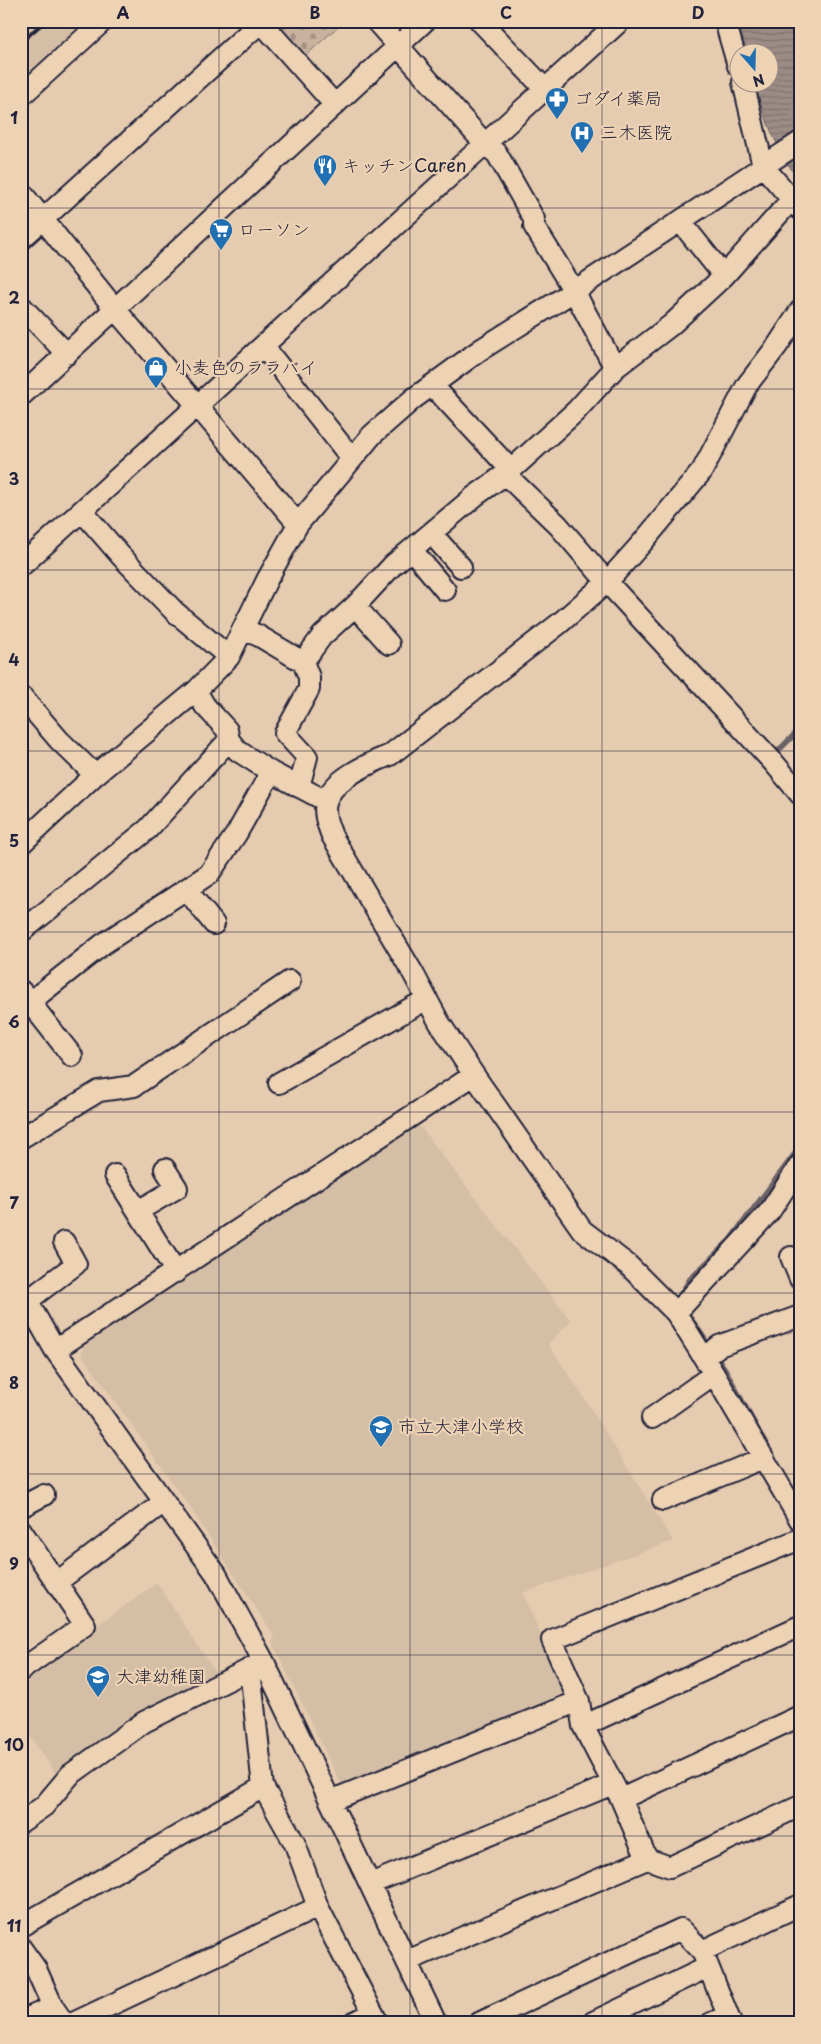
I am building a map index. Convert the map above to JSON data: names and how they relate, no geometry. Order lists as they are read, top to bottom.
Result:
{
  "places": {
    "pharmacy": ["ゴダイ薬局"],
    "hospital": ["三木医院"],
    "restaurant": ["キッチンCaren"],
    "supermarket": ["ローソン"],
    "shop": ["小麦色のララバイ"],
    "school or university": ["市立大津小学校", "大津幼稚園"]
  },
  "north": "bottom",
  "grid": {
    "columns": [
      "A",
      "B",
      "C",
      "D"
    ],
    "rows": [
      "1",
      "2",
      "3",
      "4",
      "5",
      "6",
      "7",
      "8",
      "9",
      "10",
      "11"
    ]
  }
}
